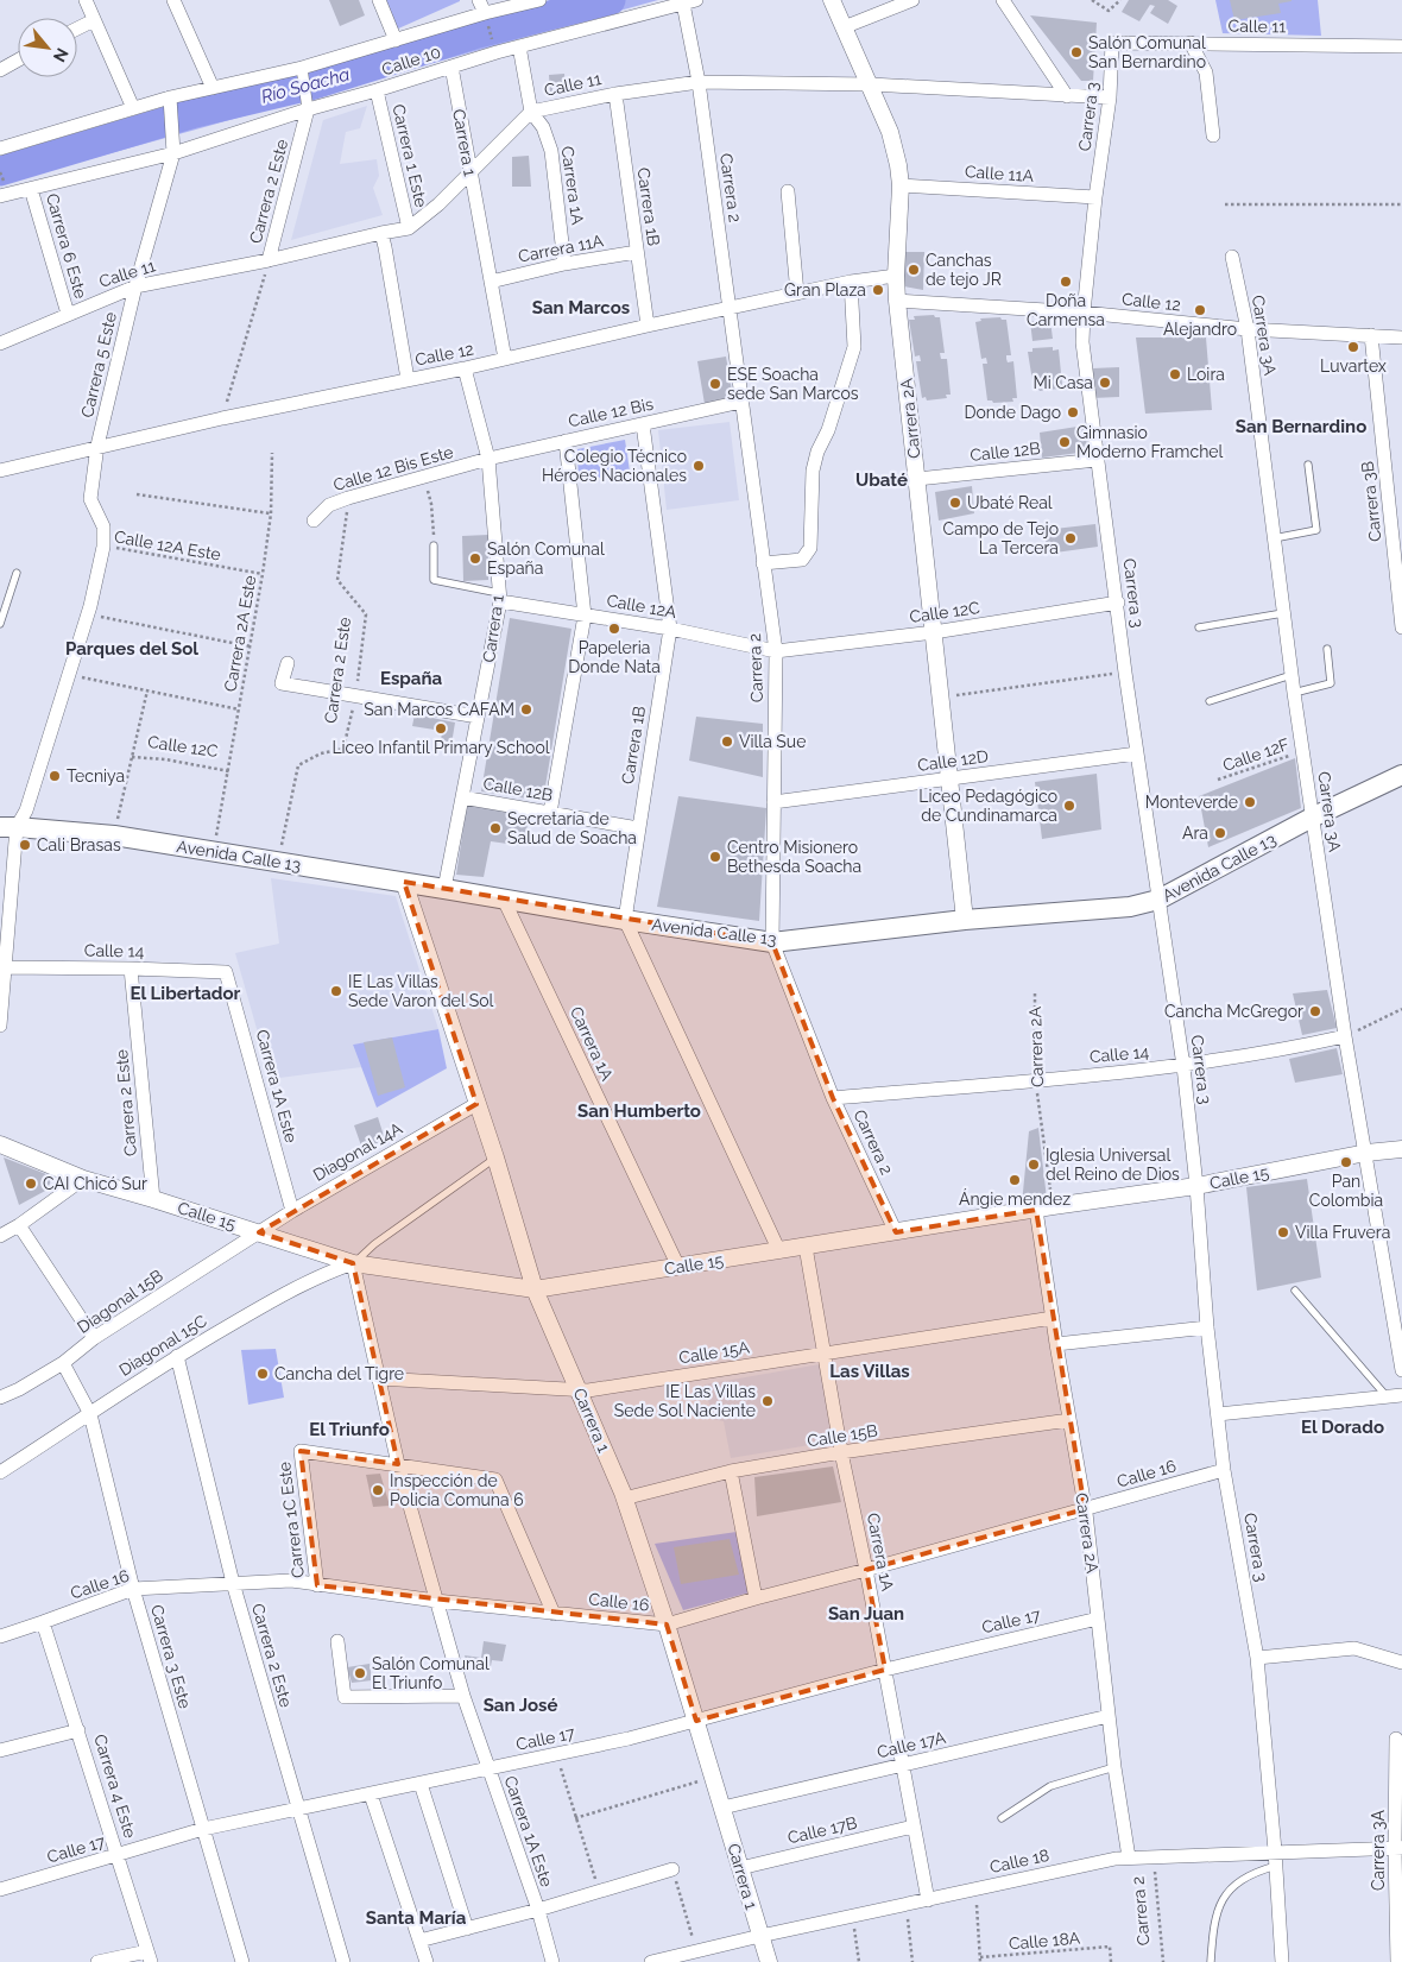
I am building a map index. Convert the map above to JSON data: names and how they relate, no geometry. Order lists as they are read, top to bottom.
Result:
{
  "streets": {
    "main road": ["Avenida Calle 13"],
    "street": [
      "Calle 11",
      "Calle 10",
      "Carrera 3",
      "Carrera 1",
      "Carrera 1 Este",
      "Calle 11A",
      "Carrera 1A",
      "Carrera 2",
      "Carrera 2 Este",
      "Carrera 1B",
      "Carrera 6 Este",
      "Carrera 11A",
      "Calle 12",
      "Carrera 3A",
      "Carrera 5 Este",
      "Calle 12 Bis",
      "Carrera 2A",
      "Calle 12B",
      "Calle 12 Bis Este",
      "Carrera 3B",
      "Calle 12A",
      "Calle 12C",
      "Calle 12D",
      "Calle 14",
      "Carrera 1A Este",
      "Diagonal 14A",
      "Calle 15",
      "Diagonal 15B",
      "Diagonal 15C",
      "Calle 15A",
      "Calle 15B",
      "Calle 16",
      "Carrera 1C Este",
      "Calle 17",
      "Carrera 3 Este",
      "Calle 17A",
      "Carrera 4 Este",
      "Calle 17B",
      "Calle 18"
    ],
    "path": [
      "Calle 12A Este",
      "Carrera 2A Este",
      "Calle 12F",
      "Calle 18A"
    ]
  },
  "crossings": [
    ["Calle 11", "Carrera 3"],
    ["Calle 11", "Carrera 1"],
    ["Calle 11", "Carrera 1 Este"],
    ["Calle 11", "Carrera 1A"],
    ["Calle 11", "Carrera 2"],
    ["Calle 11", "Carrera 2 Este"],
    ["Calle 11", "Carrera 1B"],
    ["Calle 11", "Carrera 6 Este"],
    ["Calle 11", "Carrera 5 Este"],
    ["Calle 11", "Carrera 2A"],
    ["Calle 10", "Carrera 1"],
    ["Calle 10", "Carrera 1 Este"],
    ["Calle 10", "Carrera 1A"],
    ["Calle 10", "Carrera 2 Este"],
    ["Calle 10", "Carrera 6 Este"],
    ["Calle 10", "Carrera 5 Este"],
    ["Carrera 3", "Calle 11A"],
    ["Carrera 3", "Calle 12"],
    ["Carrera 3", "Calle 12B"],
    ["Carrera 3", "Calle 12C"],
    ["Carrera 3", "Calle 12D"],
    ["Carrera 3", "Avenida Calle 13"],
    ["Carrera 3", "Calle 14"],
    ["Carrera 3", "Calle 15"],
    ["Carrera 3", "Calle 16"],
    ["Carrera 3", "Calle 18"],
    ["Carrera 1", "Carrera 11A"],
    ["Carrera 1", "Calle 12"],
    ["Carrera 1", "Calle 12 Bis"],
    ["Carrera 1", "Calle 12B"],
    ["Carrera 1", "Calle 12 Bis Este"],
    ["Carrera 1", "Calle 12A"],
    ["Carrera 1", "Avenida Calle 13"],
    ["Carrera 1", "Diagonal 14A"],
    ["Carrera 1", "Calle 15"],
    ["Carrera 1", "Calle 15A"],
    ["Carrera 1", "Calle 15B"],
    ["Carrera 1", "Calle 16"],
    ["Carrera 1", "Calle 17"],
    ["Carrera 1", "Calle 17A"],
    ["Carrera 1", "Calle 17B"],
    ["Carrera 1", "Calle 18"],
    ["Calle 11A", "Carrera 2A"],
    ["Carrera 1A", "Carrera 11A"],
    ["Carrera 1A", "Avenida Calle 13"],
    ["Carrera 1A", "Calle 15"],
    ["Carrera 1A", "Calle 15A"],
    ["Carrera 1A", "Calle 15B"],
    ["Carrera 1A", "Calle 16"],
    ["Carrera 1A", "Calle 17"],
    ["Carrera 1A", "Calle 17A"],
    ["Carrera 1A", "Calle 17B"],
    ["Carrera 1A", "Calle 18"],
    ["Carrera 2", "Calle 12"],
    ["Carrera 2", "Calle 12 Bis"],
    ["Carrera 2", "Calle 12A"],
    ["Carrera 2", "Calle 12C"],
    ["Carrera 2", "Calle 12D"],
    ["Carrera 2", "Avenida Calle 13"],
    ["Carrera 2", "Calle 14"],
    ["Carrera 2", "Calle 15"],
    ["Carrera 2", "Calle 18"],
    ["Carrera 2 Este", "Calle 12"],
    ["Carrera 2 Este", "Calle 12 Bis Este"],
    ["Carrera 2 Este", "Calle 14"],
    ["Carrera 2 Este", "Calle 15"],
    ["Carrera 2 Este", "Diagonal 15C"],
    ["Carrera 2 Este", "Calle 16"],
    ["Carrera 2 Este", "Calle 17"],
    ["Carrera 1B", "Carrera 11A"],
    ["Carrera 1B", "Calle 12"],
    ["Carrera 1B", "Calle 12 Bis"],
    ["Carrera 1B", "Calle 12B"],
    ["Carrera 1B", "Calle 12A"],
    ["Carrera 1B", "Avenida Calle 13"],
    ["Calle 12", "Carrera 3A"],
    ["Calle 12", "Carrera 5 Este"],
    ["Calle 12", "Carrera 2A"],
    ["Calle 12", "Carrera 3B"],
    ["Carrera 3A", "Calle 12F"],
    ["Carrera 3A", "Avenida Calle 13"],
    ["Carrera 3A", "Calle 14"],
    ["Carrera 3A", "Calle 15"],
    ["Carrera 3A", "Calle 18"],
    ["Calle 12 Bis", "Calle 12 Bis Este"],
    ["Carrera 2A", "Calle 12B"],
    ["Carrera 2A", "Calle 12C"],
    ["Carrera 2A", "Calle 12D"],
    ["Carrera 2A", "Avenida Calle 13"],
    ["Carrera 2A", "Calle 14"],
    ["Carrera 2A", "Calle 15"],
    ["Carrera 2A", "Calle 15A"],
    ["Carrera 2A", "Calle 15B"],
    ["Carrera 2A", "Calle 16"],
    ["Carrera 2A", "Calle 17"],
    ["Carrera 2A", "Calle 17A"],
    ["Carrera 2A", "Calle 18"],
    ["Calle 12A Este", "Carrera 2A Este"],
    ["Calle 12A", "Calle 12C"],
    ["Calle 12C", "Carrera 2A Este"],
    ["Calle 14", "Carrera 1A Este"],
    ["Carrera 1A Este", "Diagonal 14A"],
    ["Carrera 1A Este", "Calle 15"],
    ["Carrera 1A Este", "Diagonal 15C"],
    ["Carrera 1A Este", "Calle 15A"],
    ["Carrera 1A Este", "Calle 16"],
    ["Carrera 1A Este", "Carrera 1C Este"],
    ["Carrera 1A Este", "Calle 17"],
    ["Diagonal 14A", "Calle 15"],
    ["Diagonal 14A", "Diagonal 15B"],
    ["Calle 15", "Diagonal 15B"],
    ["Calle 15", "Diagonal 15C"],
    ["Diagonal 15B", "Carrera 3 Este"],
    ["Diagonal 15C", "Carrera 3 Este"],
    ["Calle 16", "Carrera 1C Este"],
    ["Calle 16", "Carrera 3 Este"],
    ["Calle 16", "Carrera 4 Este"],
    ["Calle 17", "Carrera 3 Este"],
    ["Calle 17", "Carrera 4 Este"]
  ],
  "districts": [
    "San Marcos",
    "San Bernardino",
    "Ubaté",
    "Parques del Sol",
    "España",
    "El Libertador",
    "San Humberto",
    "Las Villas",
    "El Dorado",
    "El Triunfo",
    "San Juan",
    "San José",
    "Santa María"
  ],
  "water": ["Río Soacha"],
  "places": [
    "Salón Comunal San Bernardino",
    "Canchas de tejo JR",
    "Doña Carmensa",
    "Gran Plaza",
    "Alejandro",
    "Luvartex",
    "Loira",
    "Mi Casa",
    "ESE Soacha sede San Marcos",
    "Donde Dago",
    "Gimnasio Moderno Framchel",
    "Colegio Técnico Héroes Nacionales",
    "Ubaté Real",
    "Campo de Tejo La Tercera",
    "Salón Comunal España",
    "Papeleria Donde Nata",
    "San Marcos CAFAM",
    "Liceo Infantil Primary School",
    "Villa Sue",
    "Tecniya",
    "Monteverde",
    "Liceo Pedagógico de Cundinamarca",
    "Secretaría de Salud de Soacha",
    "Ara",
    "Cali Brasas",
    "Centro Misionero Bethesda Soacha",
    "IE Las Villas Sede Varon del Sol",
    "Cancha McGregor",
    "Pan Colombia",
    "Iglesia Universal del Reino de Dios",
    "Ángie mendez",
    "CAI Chicó Sur",
    "Villa Fruvera",
    "Cancha del Tigre",
    "IE Las Villas Sede Sol Naciente",
    "Inspección de Policia Comuna 6",
    "Salón Comunal El Triunfo"
  ],
  "north": "bottom right"
}
